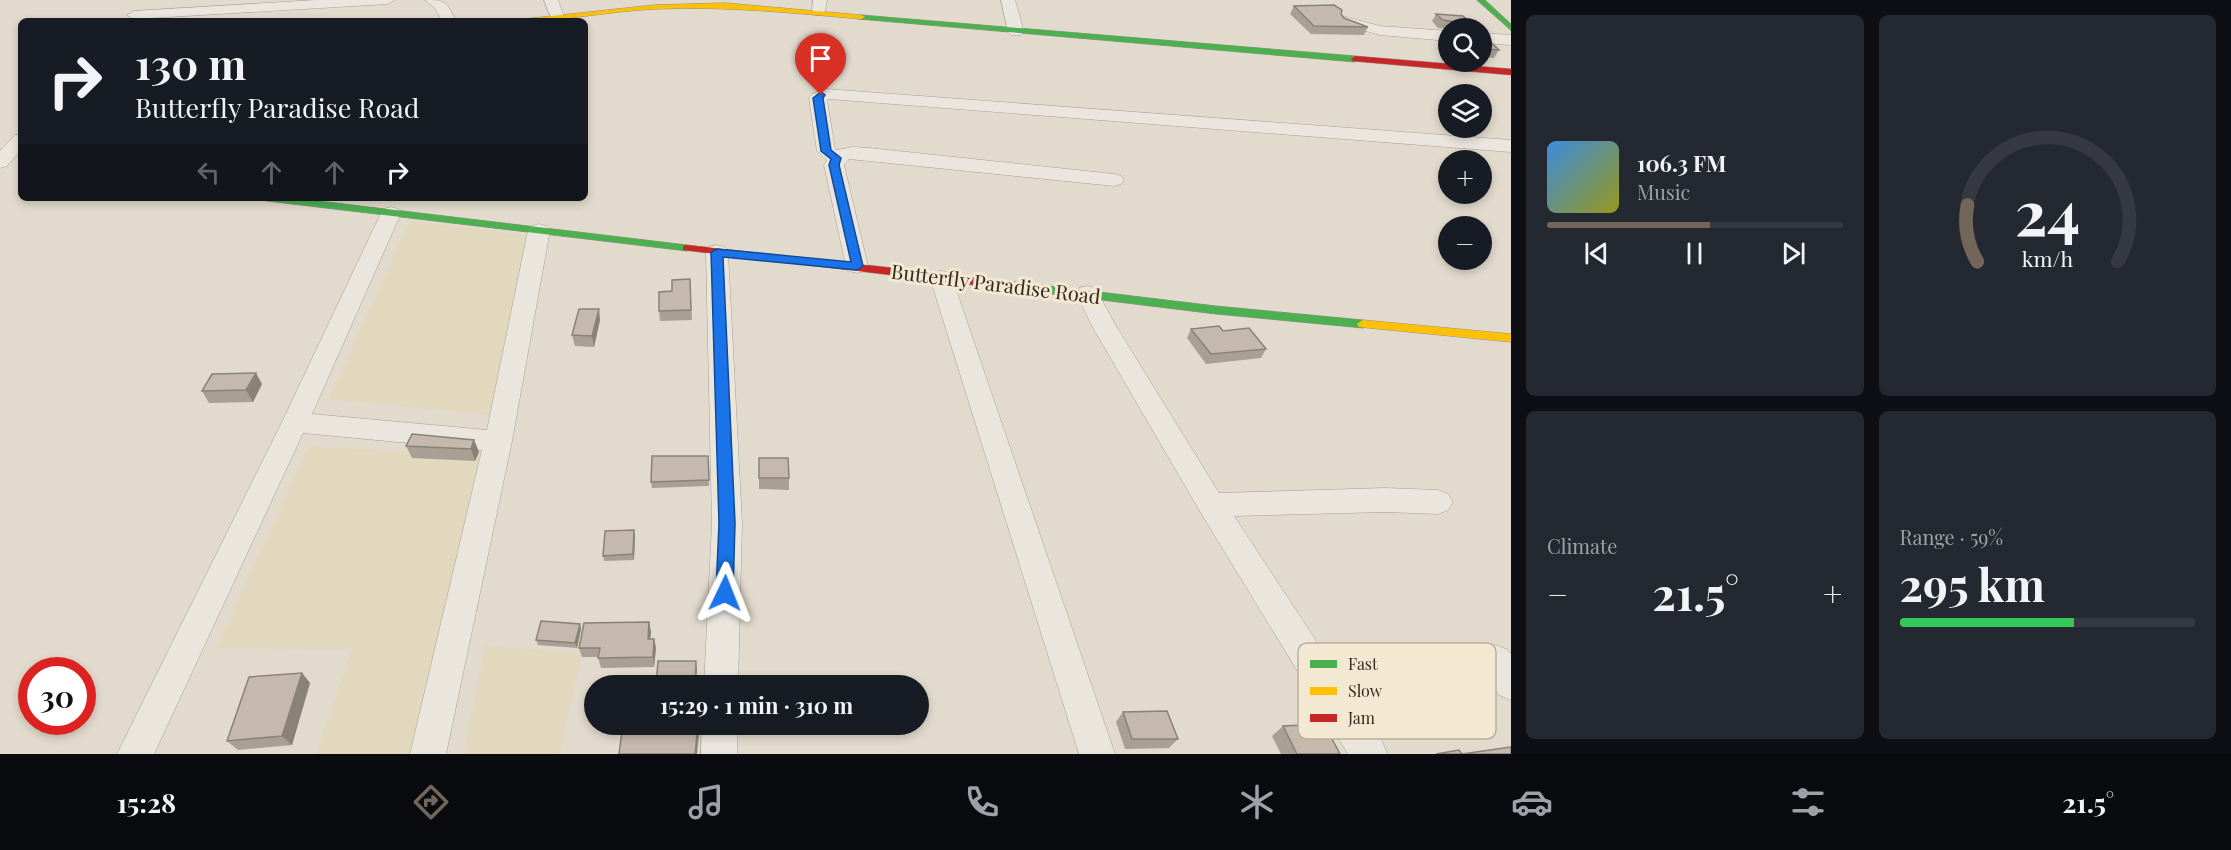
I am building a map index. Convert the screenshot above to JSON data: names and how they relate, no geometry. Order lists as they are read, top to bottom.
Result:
{
  "streets": {
    "street": ["Butterfly Paradise Road"]
  },
  "legend": ["Fast", "Slow", "Jam"],
  "page": {
    "map_buttons": ["+", "−"],
    "turn": ["130 m", "Butterfly Paradise Road"],
    "song": ["106.3 FM", "Music"],
    "tile": [
      "Climate",
      ["Range · 59%", "295 km"]
    ],
    "heat": ["−", "21.5°", "+"],
    "limit": "30",
    "trip": "15:29 · 1 min · 310 m",
    "tabs": ["15:28", "21.5°"],
    "gauge": ["24", "km/h"]
  }
}
